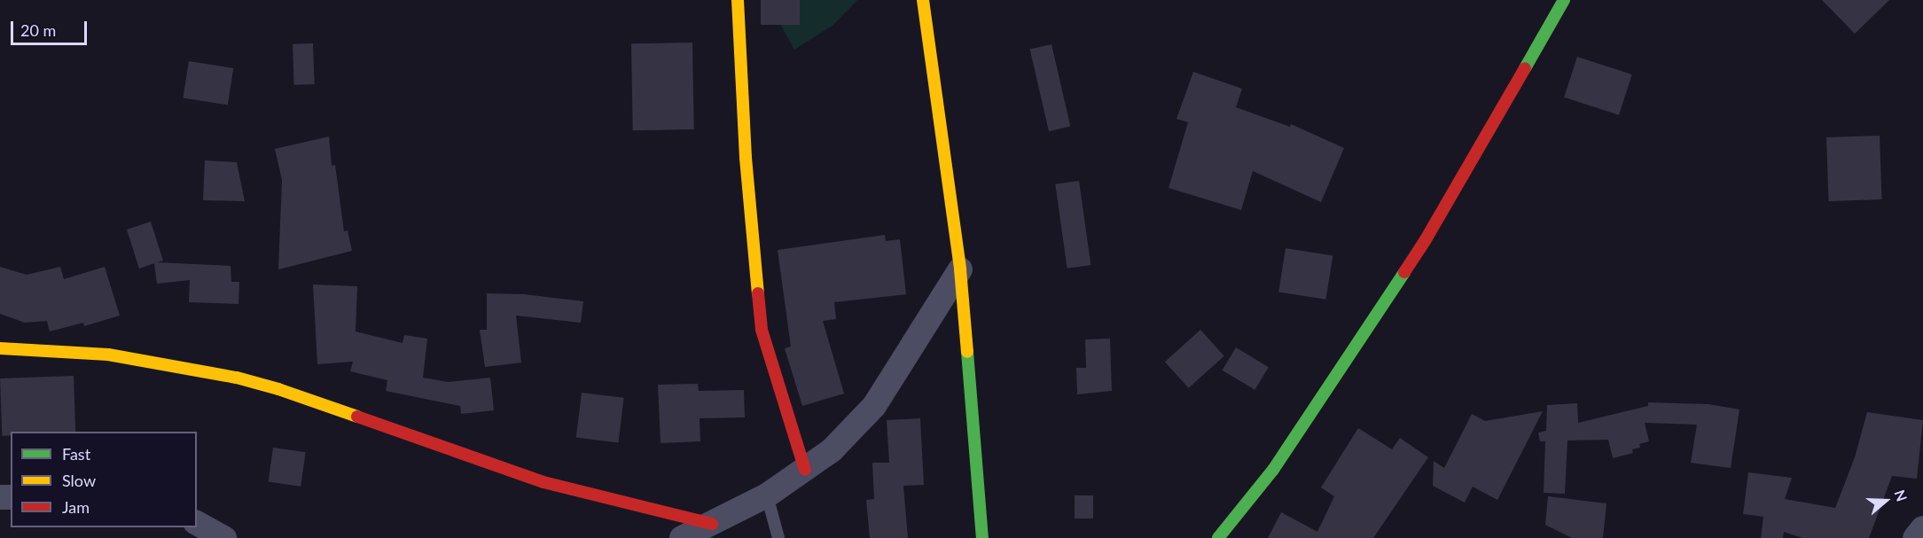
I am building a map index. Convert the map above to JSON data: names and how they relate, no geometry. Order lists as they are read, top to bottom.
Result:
{
  "legend": ["Fast", "Slow", "Jam"],
  "scale_bar": "20 m",
  "north": "right"
}
